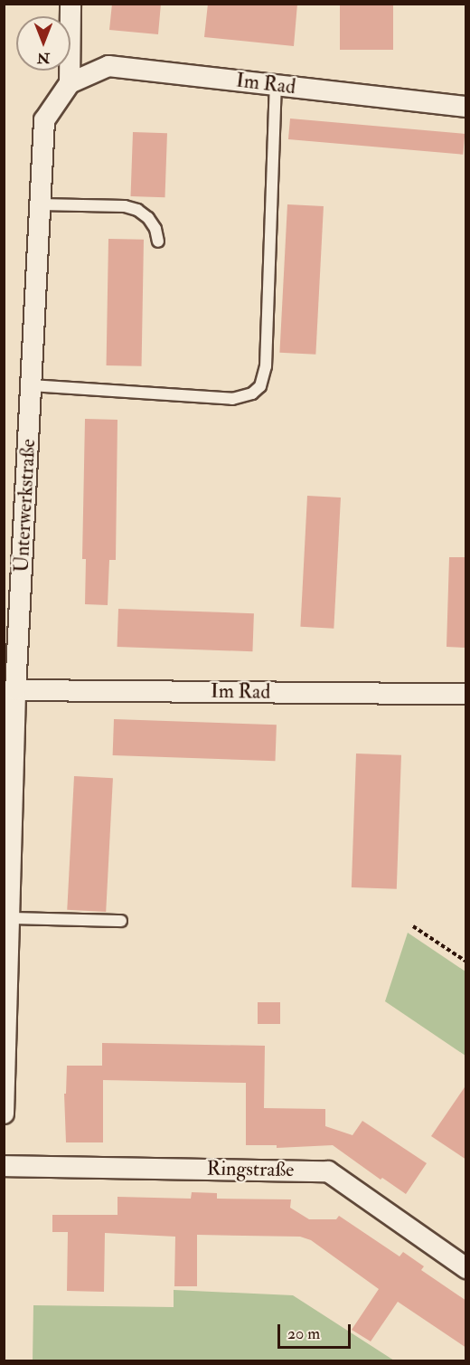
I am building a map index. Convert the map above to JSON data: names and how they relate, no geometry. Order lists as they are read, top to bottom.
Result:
{
  "streets": {
    "street": ["Im Rad", "Unterwerkstraße", "Ringstraße"]
  },
  "crossings": [
    ["Im Rad", "Unterwerkstraße"]
  ],
  "scale_bar": "20 m",
  "north": "bottom"
}
